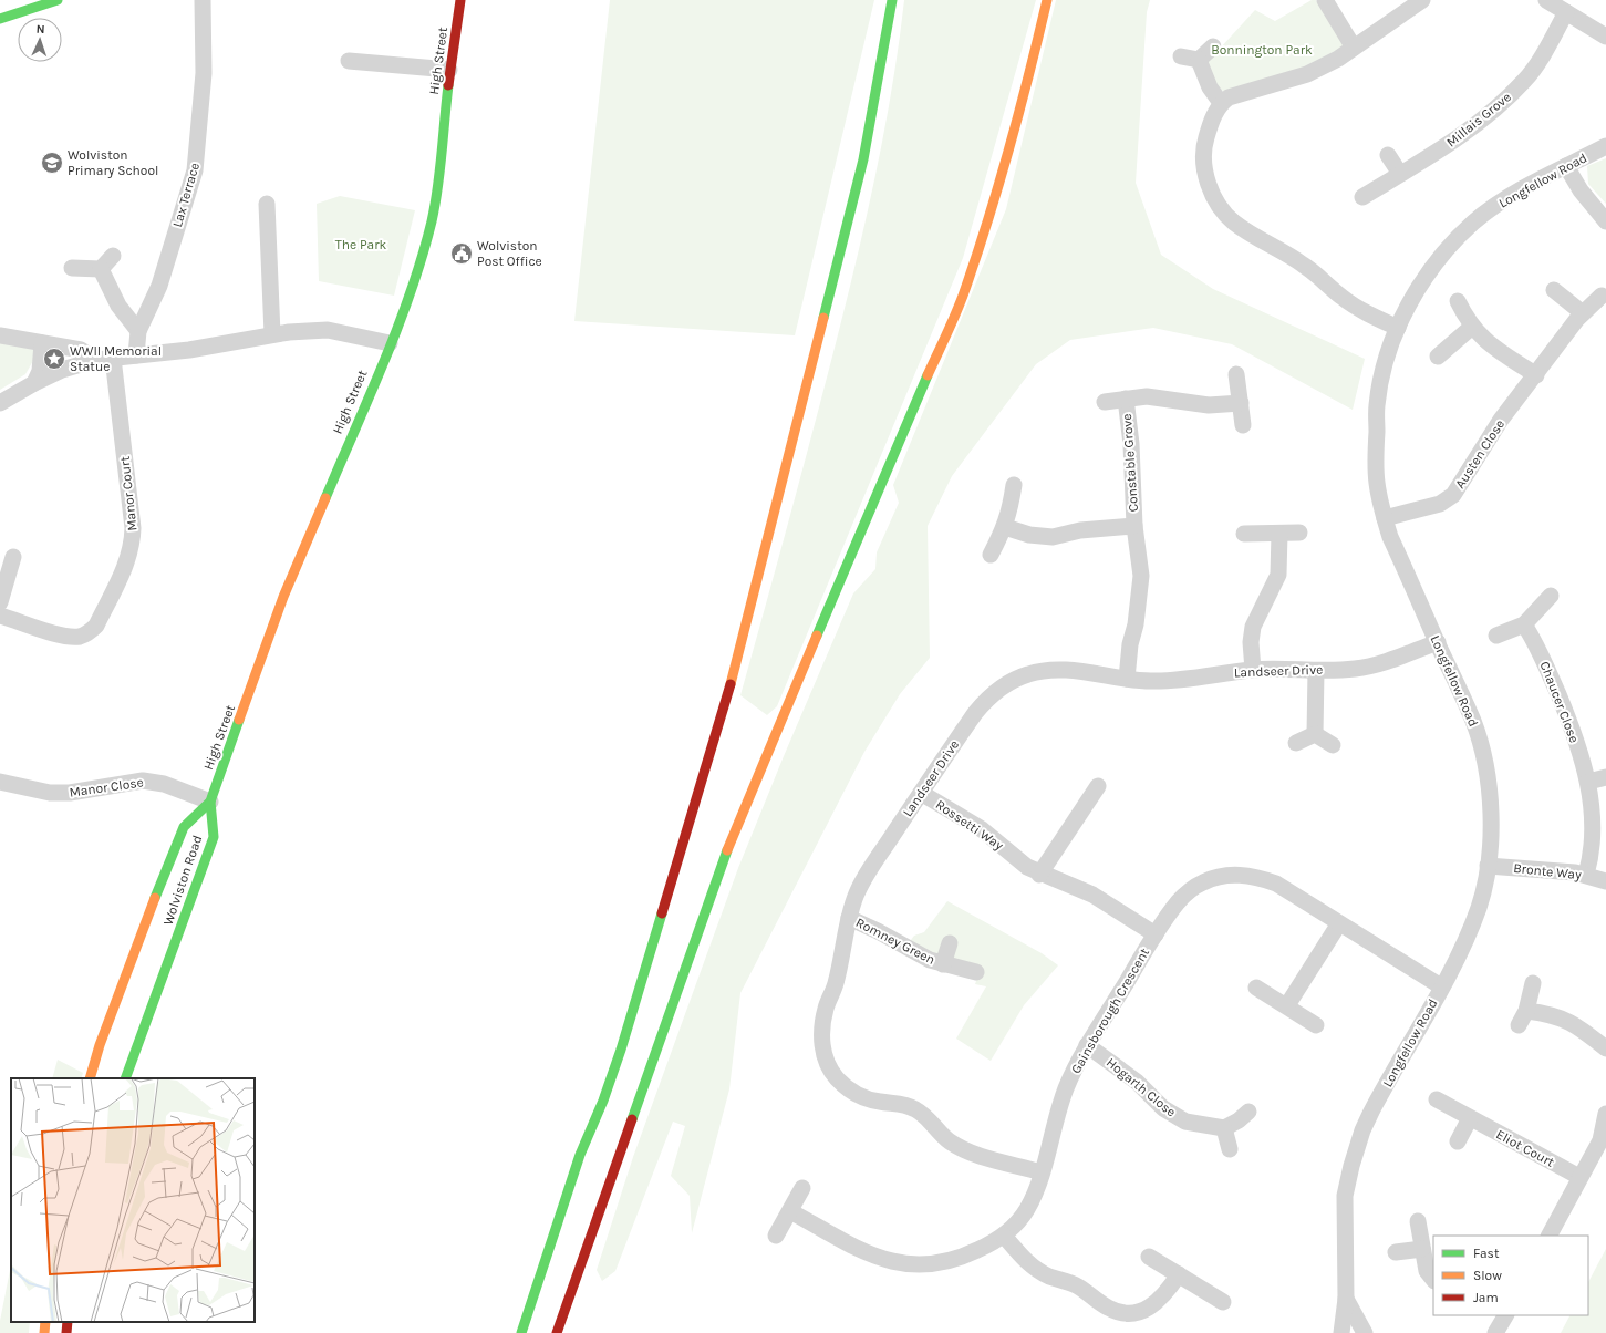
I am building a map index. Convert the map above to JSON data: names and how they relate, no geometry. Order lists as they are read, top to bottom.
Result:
{
  "streets": {
    "street": [
      "High Street",
      "Millais Grove",
      "Longfellow Road",
      "Lax Terrace",
      "Austen Close",
      "Constable Grove",
      "Manor Court",
      "Landseer Drive",
      "Chaucer Close",
      "Manor Close",
      "Rossetti Way",
      "Bronte Way",
      "Wolviston Road",
      "Romney Green",
      "Gainsborough Crescent",
      "Hogarth Close",
      "Eliot Court"
    ]
  },
  "crossings": [
    ["High Street", "Manor Close"],
    ["High Street", "Wolviston Road"],
    ["Longfellow Road", "Austen Close"],
    ["Longfellow Road", "Landseer Drive"],
    ["Longfellow Road", "Bronte Way"],
    ["Longfellow Road", "Gainsborough Crescent"],
    ["Constable Grove", "Landseer Drive"],
    ["Landseer Drive", "Rossetti Way"],
    ["Landseer Drive", "Romney Green"],
    ["Landseer Drive", "Gainsborough Crescent"],
    ["Chaucer Close", "Bronte Way"],
    ["Manor Close", "Wolviston Road"],
    ["Rossetti Way", "Gainsborough Crescent"],
    ["Gainsborough Crescent", "Hogarth Close"]
  ],
  "parks": ["Bonnington Park", "The Park"],
  "places": {
    "school or university": ["Wolviston Primary School"],
    "public building": ["Wolviston Post Office"],
    "place": ["WWII Memorial Statue"]
  },
  "legend": ["Fast", "Slow", "Jam"],
  "north": "top"
}
